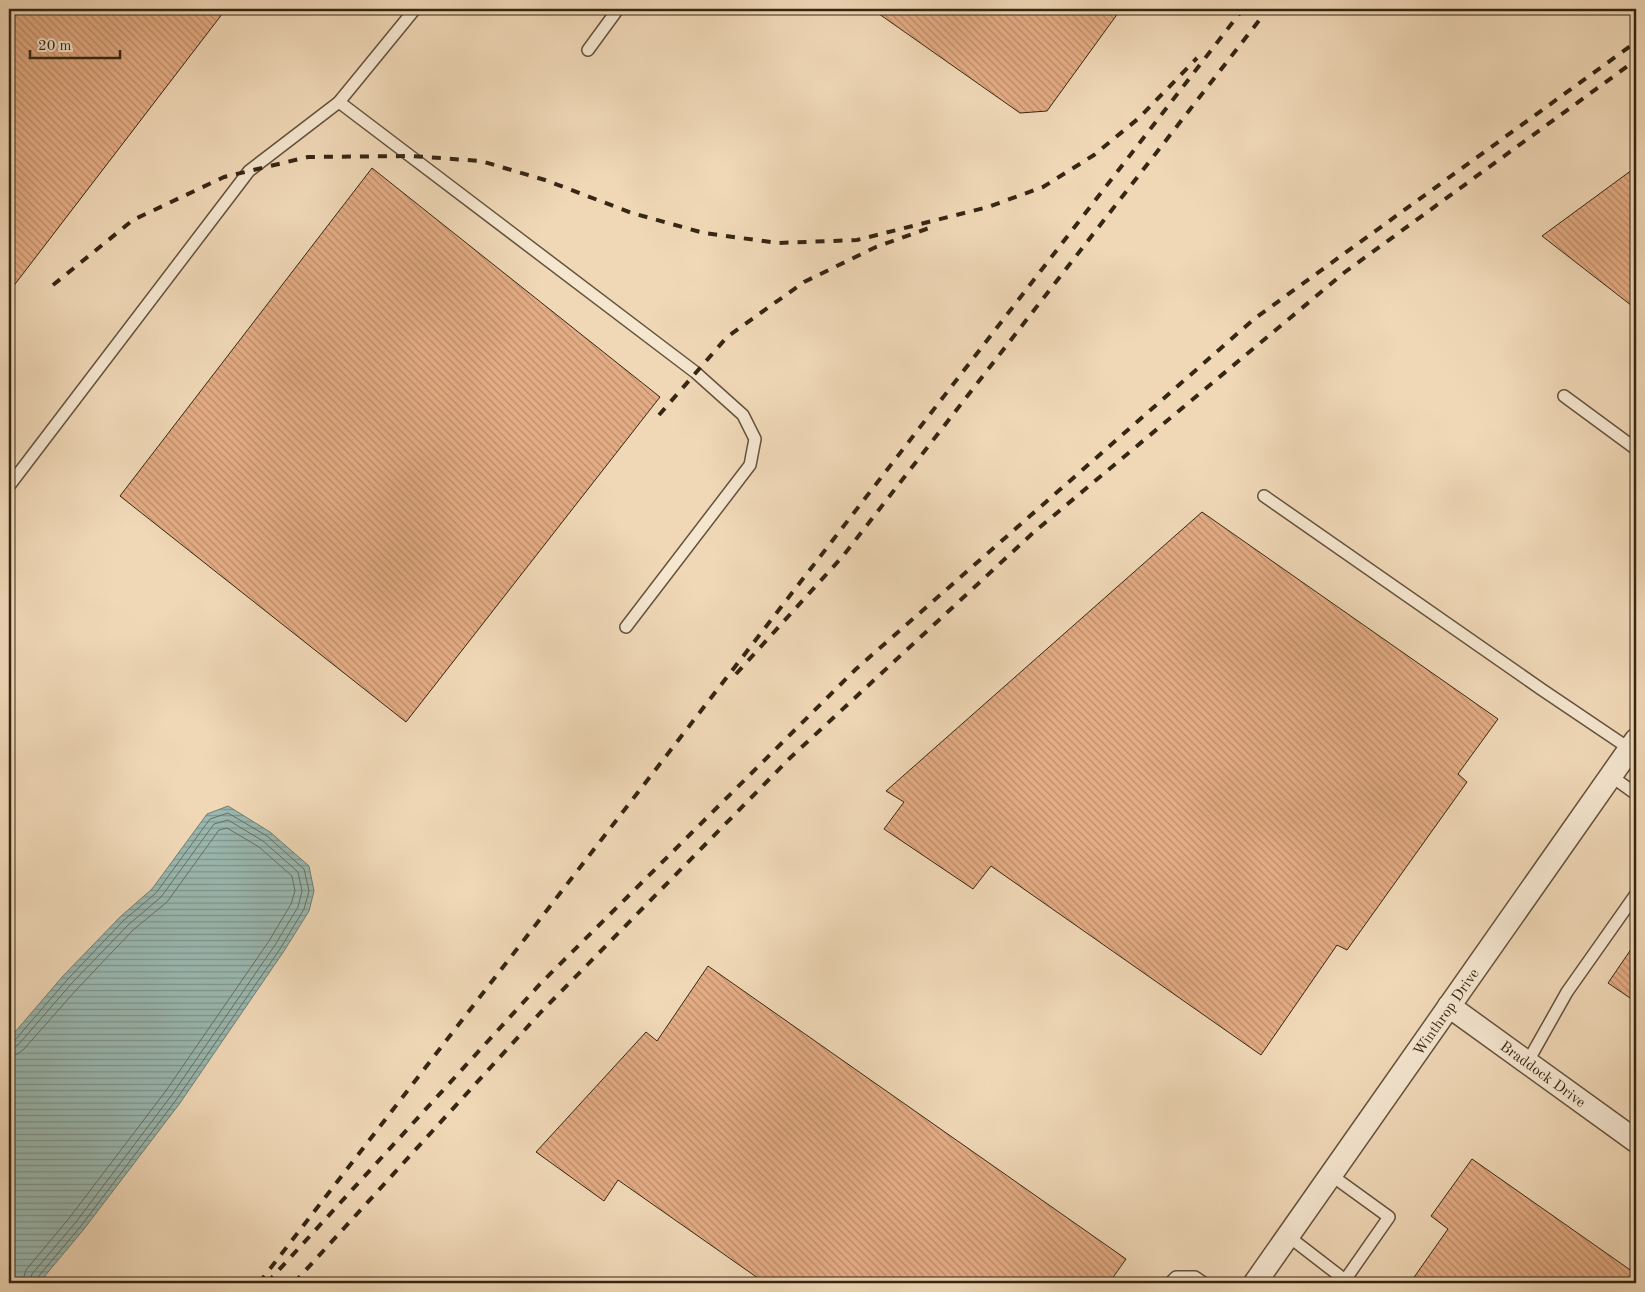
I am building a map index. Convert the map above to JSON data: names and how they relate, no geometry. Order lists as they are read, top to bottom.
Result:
{
  "streets": {
    "street": ["Winthrop Drive", "Braddock Drive"]
  },
  "crossings": [
    ["Winthrop Drive", "Braddock Drive"]
  ],
  "scale_bar": "20 m"
}
